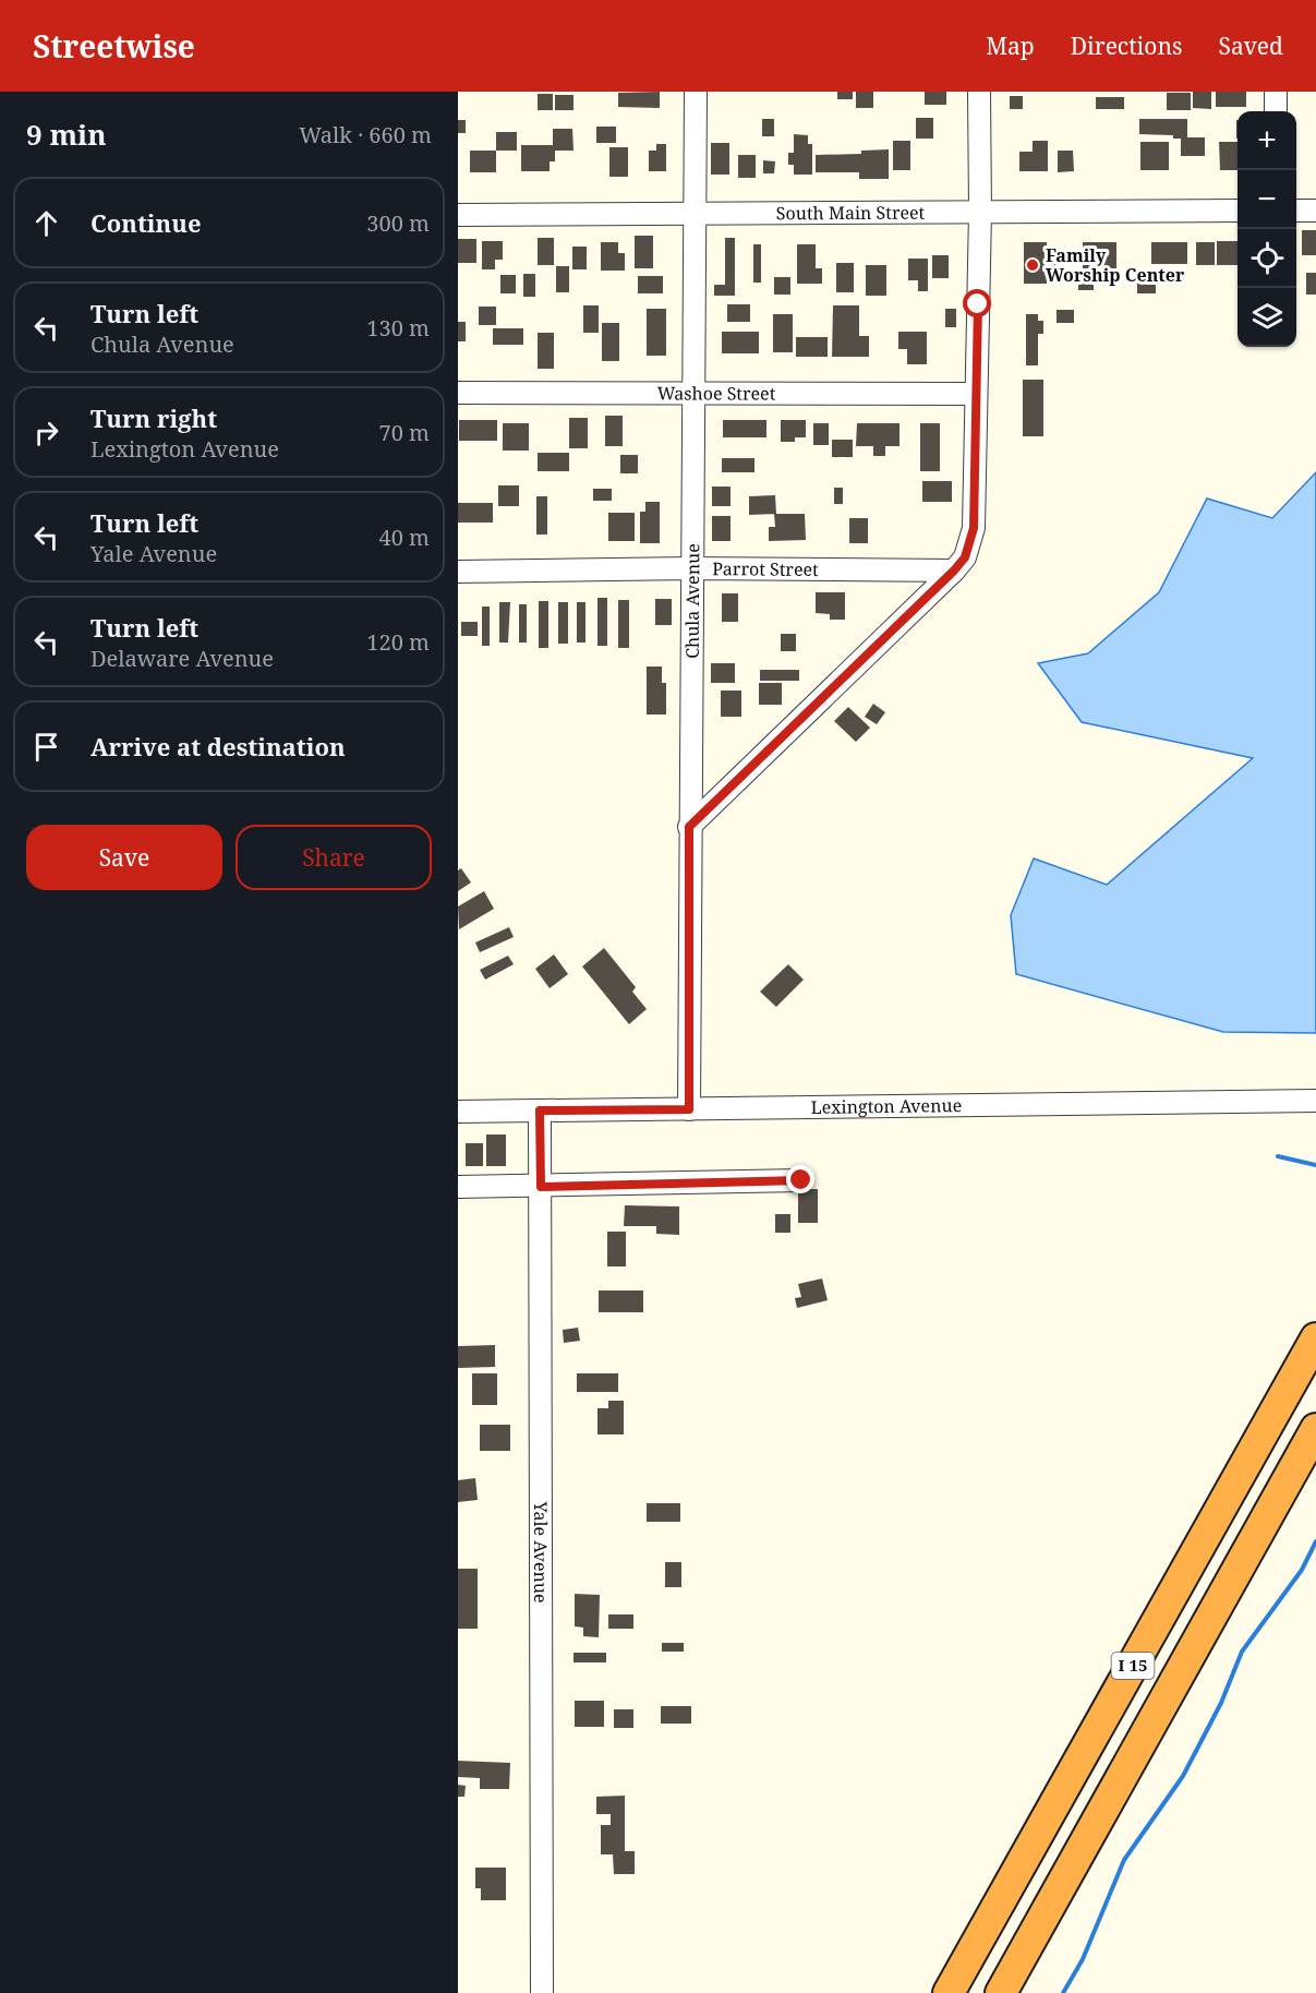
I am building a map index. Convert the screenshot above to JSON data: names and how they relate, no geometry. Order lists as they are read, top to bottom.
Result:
{
  "streets": {
    "highway": ["I 15"],
    "street": [
      "South Main Street",
      "Washoe Street",
      "Parrot Street",
      "Chula Avenue",
      "Lexington Avenue",
      "Yale Avenue"
    ]
  },
  "crossings": [
    ["South Main Street", "Chula Avenue"],
    ["Washoe Street", "Chula Avenue"],
    ["Parrot Street", "Chula Avenue"],
    ["Chula Avenue", "Lexington Avenue"],
    ["Lexington Avenue", "Yale Avenue"]
  ],
  "places": ["Family Worship Center"],
  "page": {
    "header": "Streetwise",
    "nav": ["Map", "Directions", "Saved"],
    "heading": ["9 min", "Walk · 660 m"],
    "map_buttons": ["+", "−"],
    "list": [
      ["Continue", "300 m"],
      ["Turn left", "Chula Avenue", "130 m"],
      ["Turn right", "Lexington Avenue", "70 m"],
      ["Turn left", "Yale Avenue", "40 m"],
      ["Turn left", "Delaware Avenue", "120 m"],
      "Arrive at destination"
    ],
    "buttons": ["Save", "Share"]
  }
}
